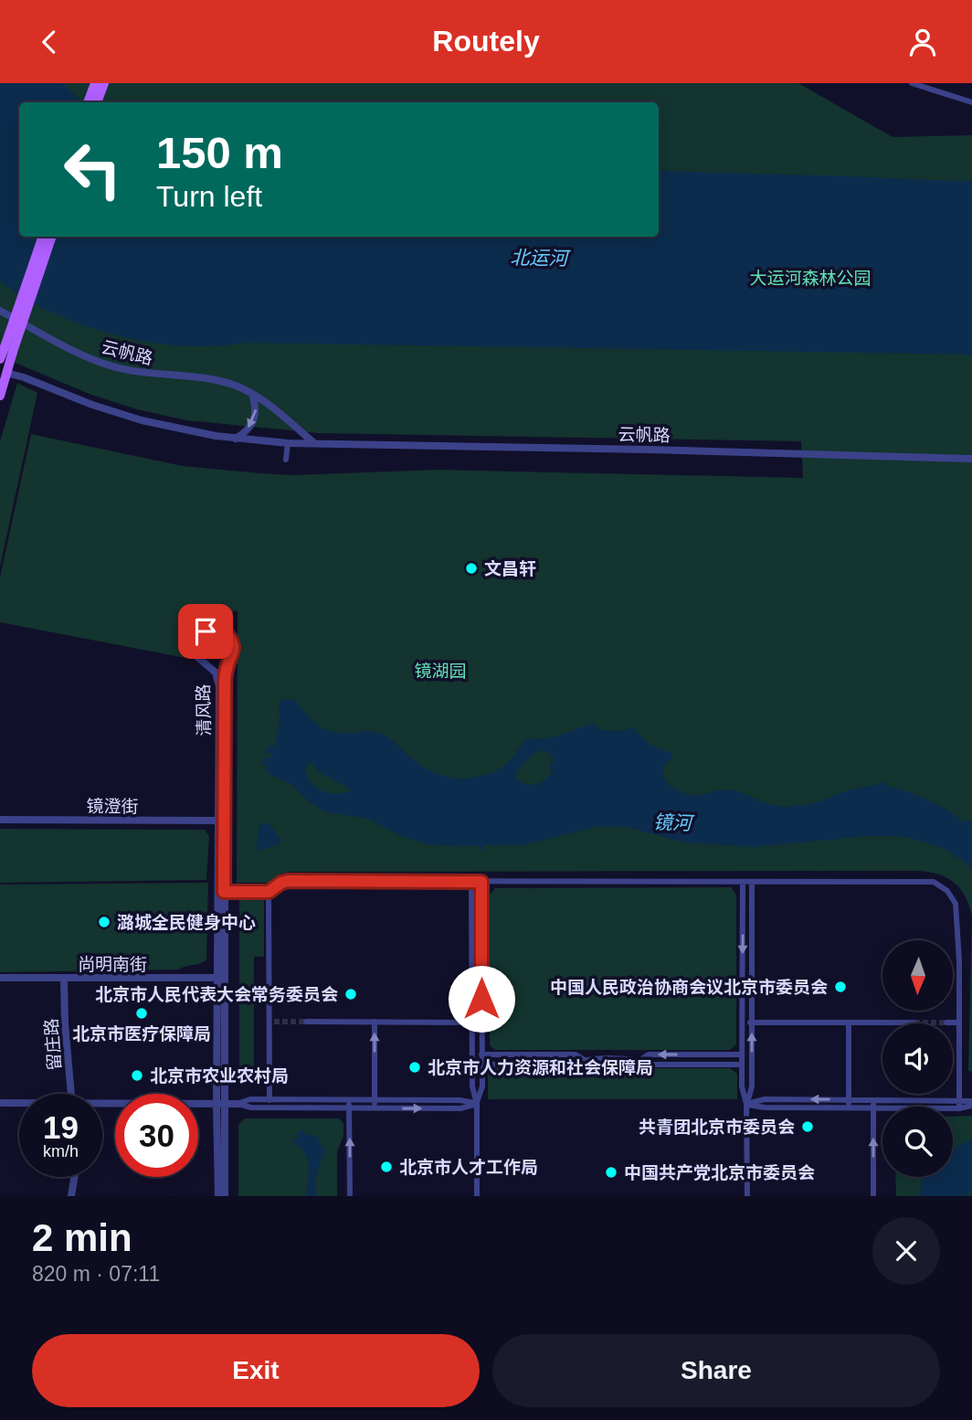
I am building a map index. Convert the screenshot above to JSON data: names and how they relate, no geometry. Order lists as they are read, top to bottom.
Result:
{
  "streets": {
    "street": [
      "云帆路",
      "清风路",
      "镜澄街",
      "尚明南街",
      "留庄路"
    ]
  },
  "crossings": [
    ["清风路", "镜澄街"],
    ["清风路", "尚明南街"],
    ["尚明南街", "留庄路"]
  ],
  "water": ["北运河", "镜河"],
  "parks": ["大运河森林公园", "镜湖园"],
  "places": [
    "文昌轩",
    "潞城全民健身中心",
    "中国人民政治协商会议北京市委员会",
    "北京市人民代表大会常务委员会",
    "北京市医疗保障局",
    "北京市人力资源和社会保障局",
    "北京市农业农村局",
    "共青团北京市委员会",
    "北京市人才工作局",
    "中国共产党北京市委员会"
  ],
  "north": "bottom",
  "page": {
    "header": "Routely",
    "turn": ["150 m", "Turn left"],
    "speed": "19 km/h",
    "limit": "30",
    "heading": ["2 min", "820 m · 07:11"],
    "buttons": ["Exit", "Share"]
  }
}
